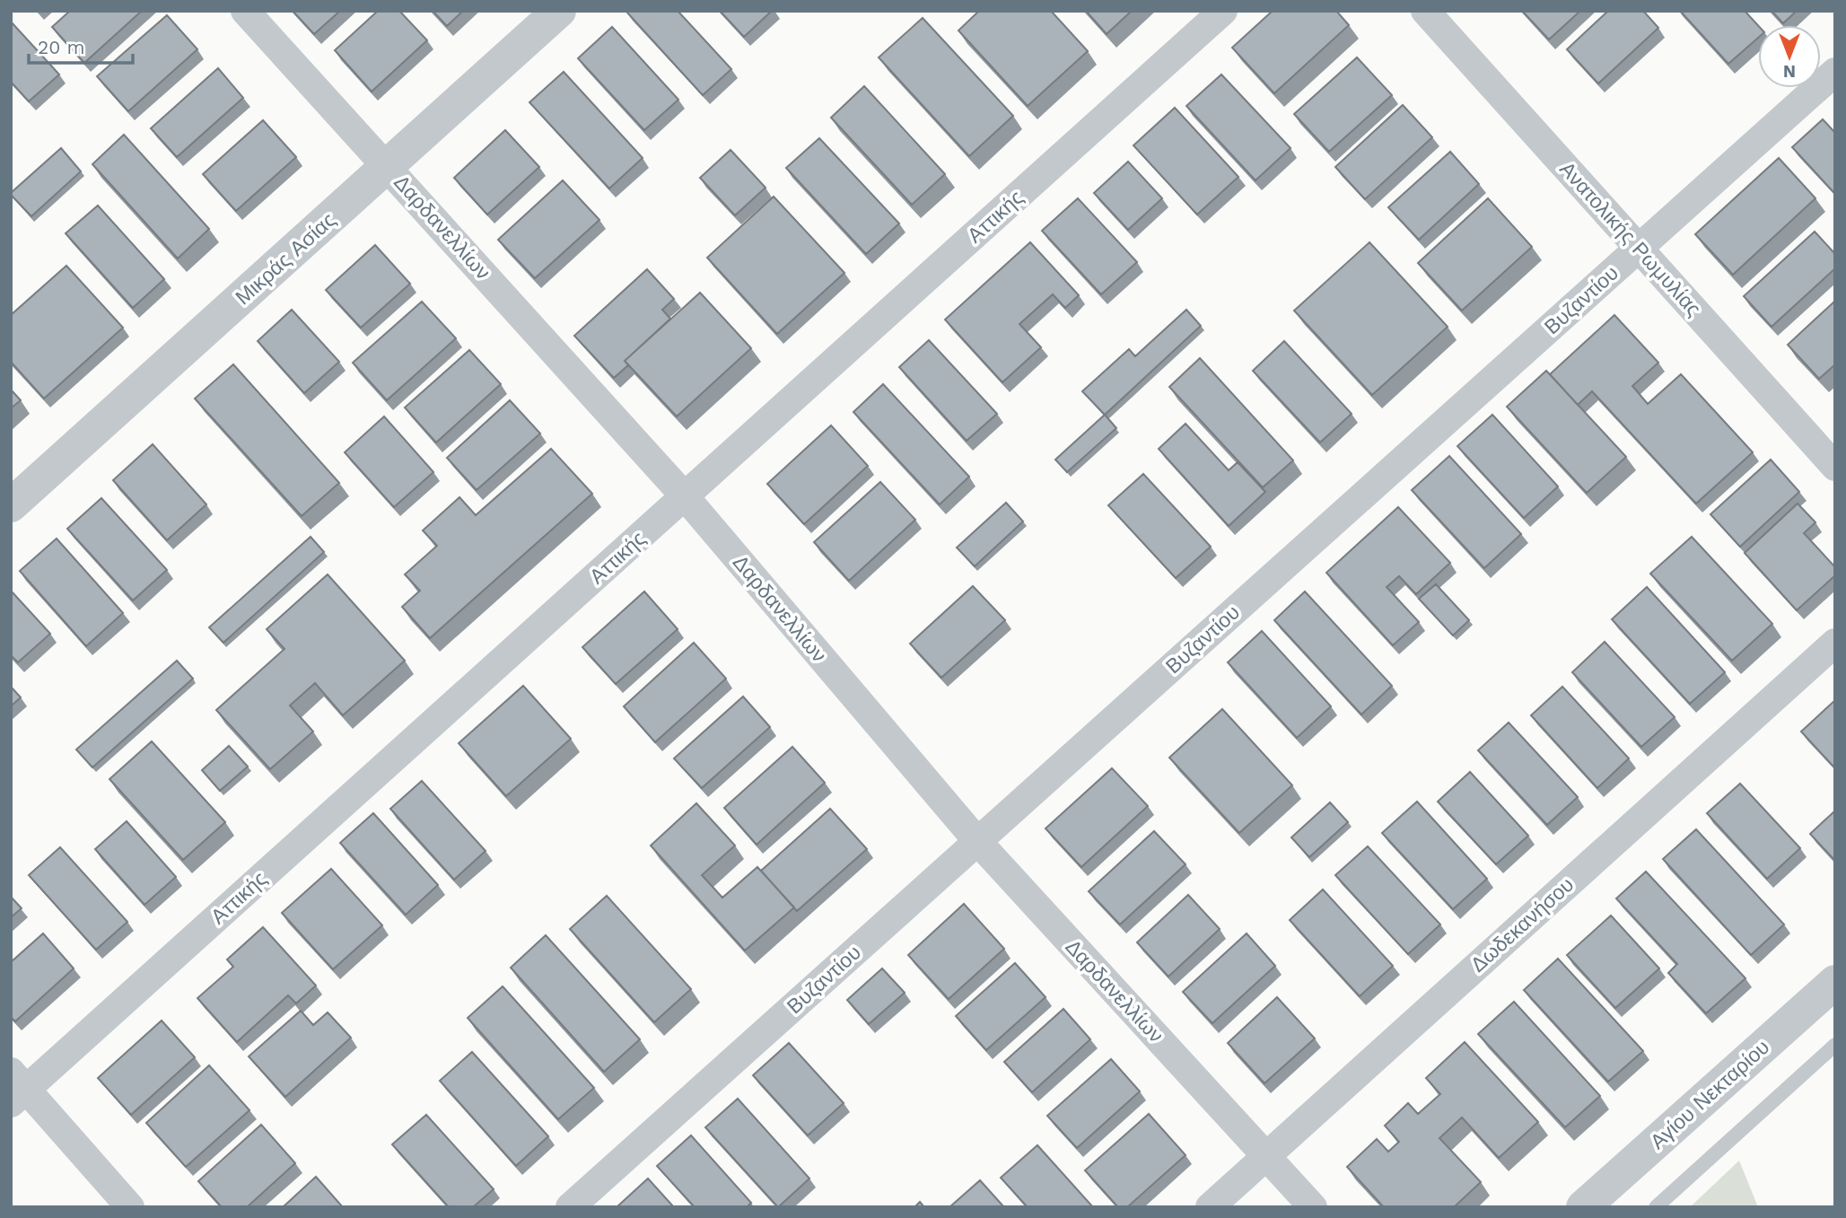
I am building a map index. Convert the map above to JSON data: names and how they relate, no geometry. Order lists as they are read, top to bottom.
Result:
{
  "streets": {
    "street": [
      "Αττικής",
      "Δαρδανελλίων",
      "Ανατολικής Ρωμυλίας",
      "Μικράς Ασίας",
      "Βυζαντίου",
      "Δωδεκανήσου",
      "Αγίου Νεκταρίου"
    ]
  },
  "crossings": [
    ["Αττικής", "Δαρδανελλίων"],
    ["Δαρδανελλίων", "Μικράς Ασίας"],
    ["Δαρδανελλίων", "Βυζαντίου"],
    ["Δαρδανελλίων", "Δωδεκανήσου"],
    ["Ανατολικής Ρωμυλίας", "Βυζαντίου"]
  ],
  "scale_bar": "20 m",
  "north": "bottom"
}
